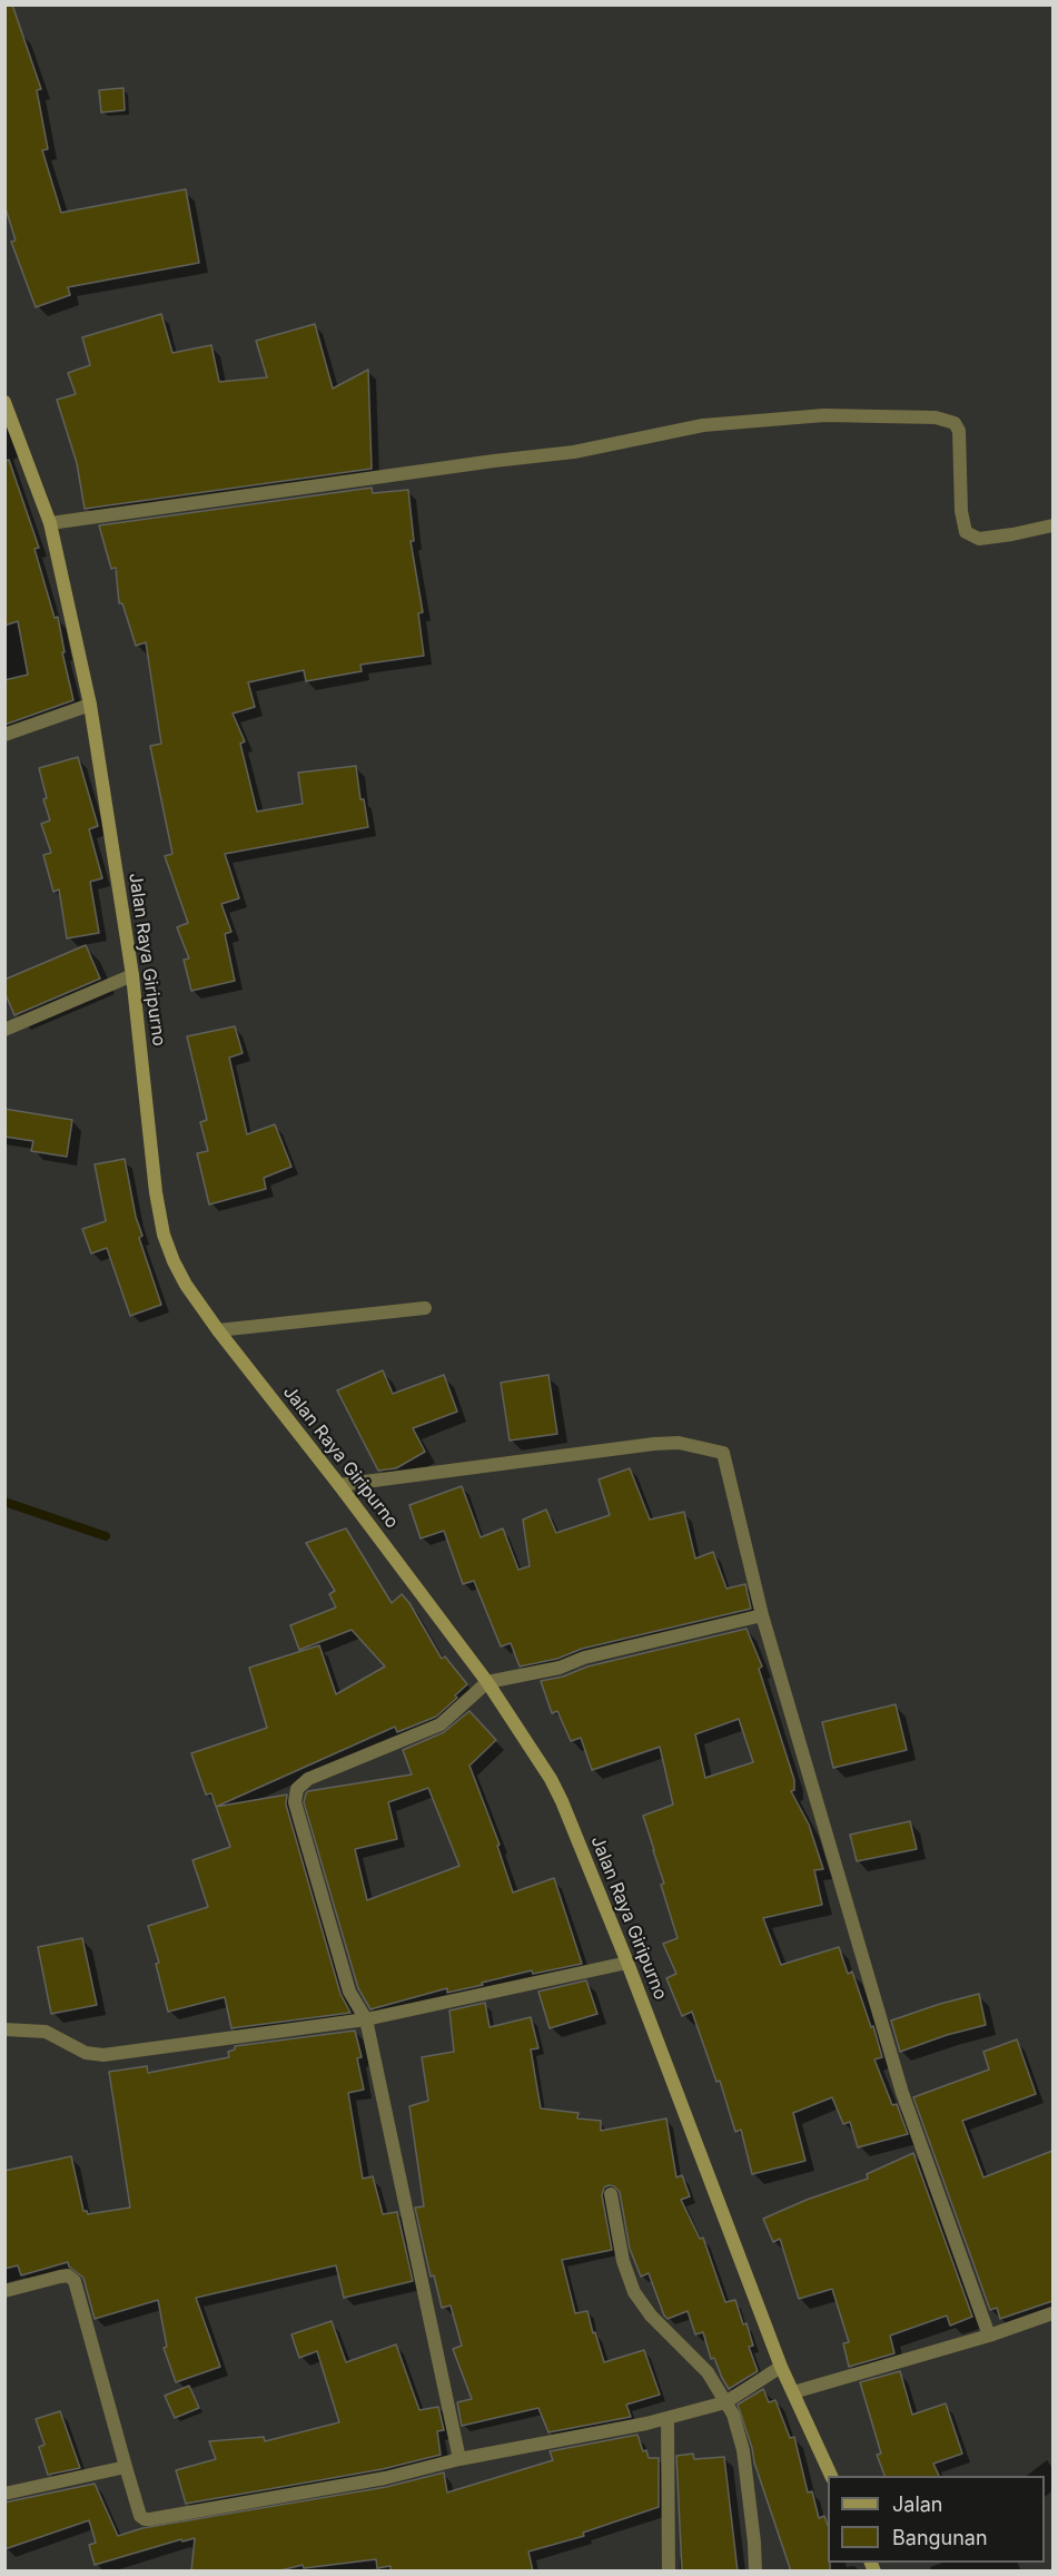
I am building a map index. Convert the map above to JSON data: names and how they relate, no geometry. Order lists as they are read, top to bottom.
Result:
{
  "streets": {
    "main road": ["Jalan Raya Giripurno"]
  },
  "legend": ["Jalan", "Bangunan"]
}
